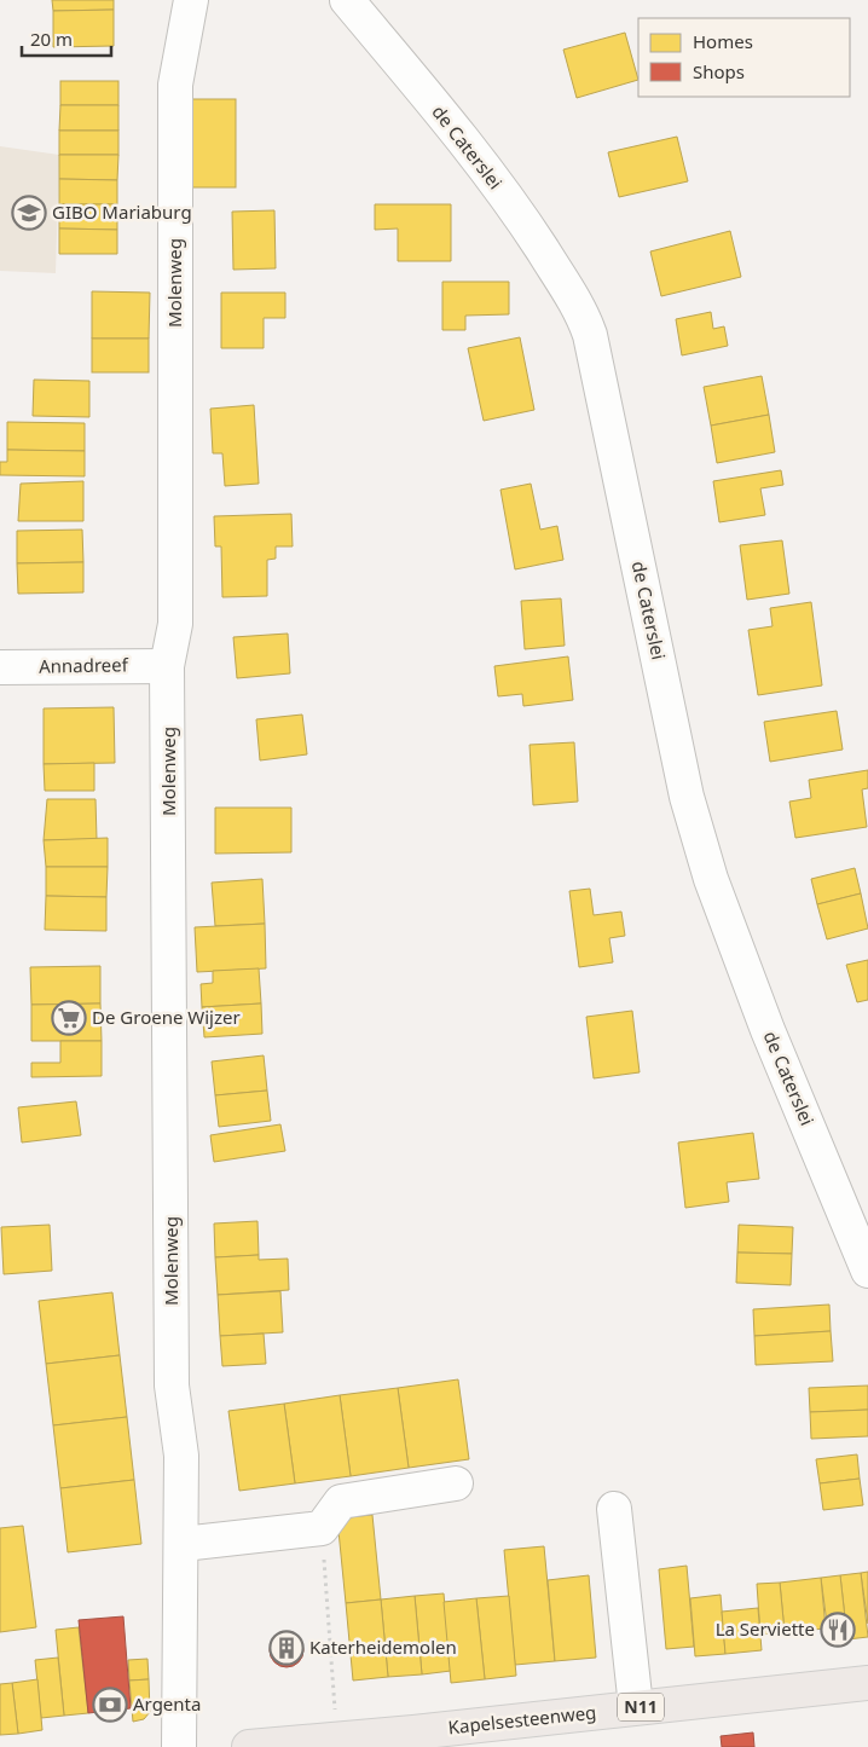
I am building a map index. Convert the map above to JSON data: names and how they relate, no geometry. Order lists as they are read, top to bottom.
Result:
{
  "streets": {
    "main road": ["N11", "Kapelsesteenweg"],
    "street": ["de Caterslei", "Molenweg", "Annadreef"]
  },
  "crossings": [
    ["Molenweg", "Annadreef"]
  ],
  "places": {
    "school or university": ["GIBO Mariaburg"],
    "supermarket": ["De Groene Wijzer"],
    "restaurant": ["La Serviette"],
    "building": ["Katerheidemolen"],
    "bank": ["Argenta"]
  },
  "legend": ["Homes", "Shops"],
  "scale_bar": "20 m"
}
